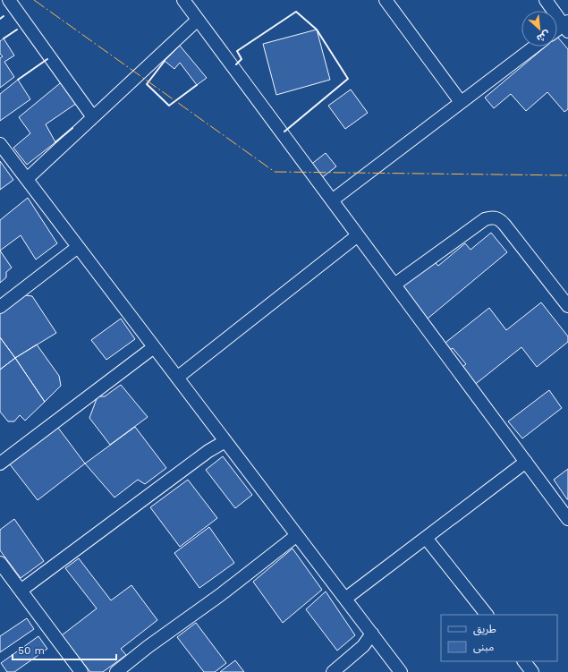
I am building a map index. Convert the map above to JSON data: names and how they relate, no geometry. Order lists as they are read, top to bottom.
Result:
{
  "legend": ["طريق", "مبنى"],
  "scale_bar": "50 m",
  "north": "bottom right"
}
